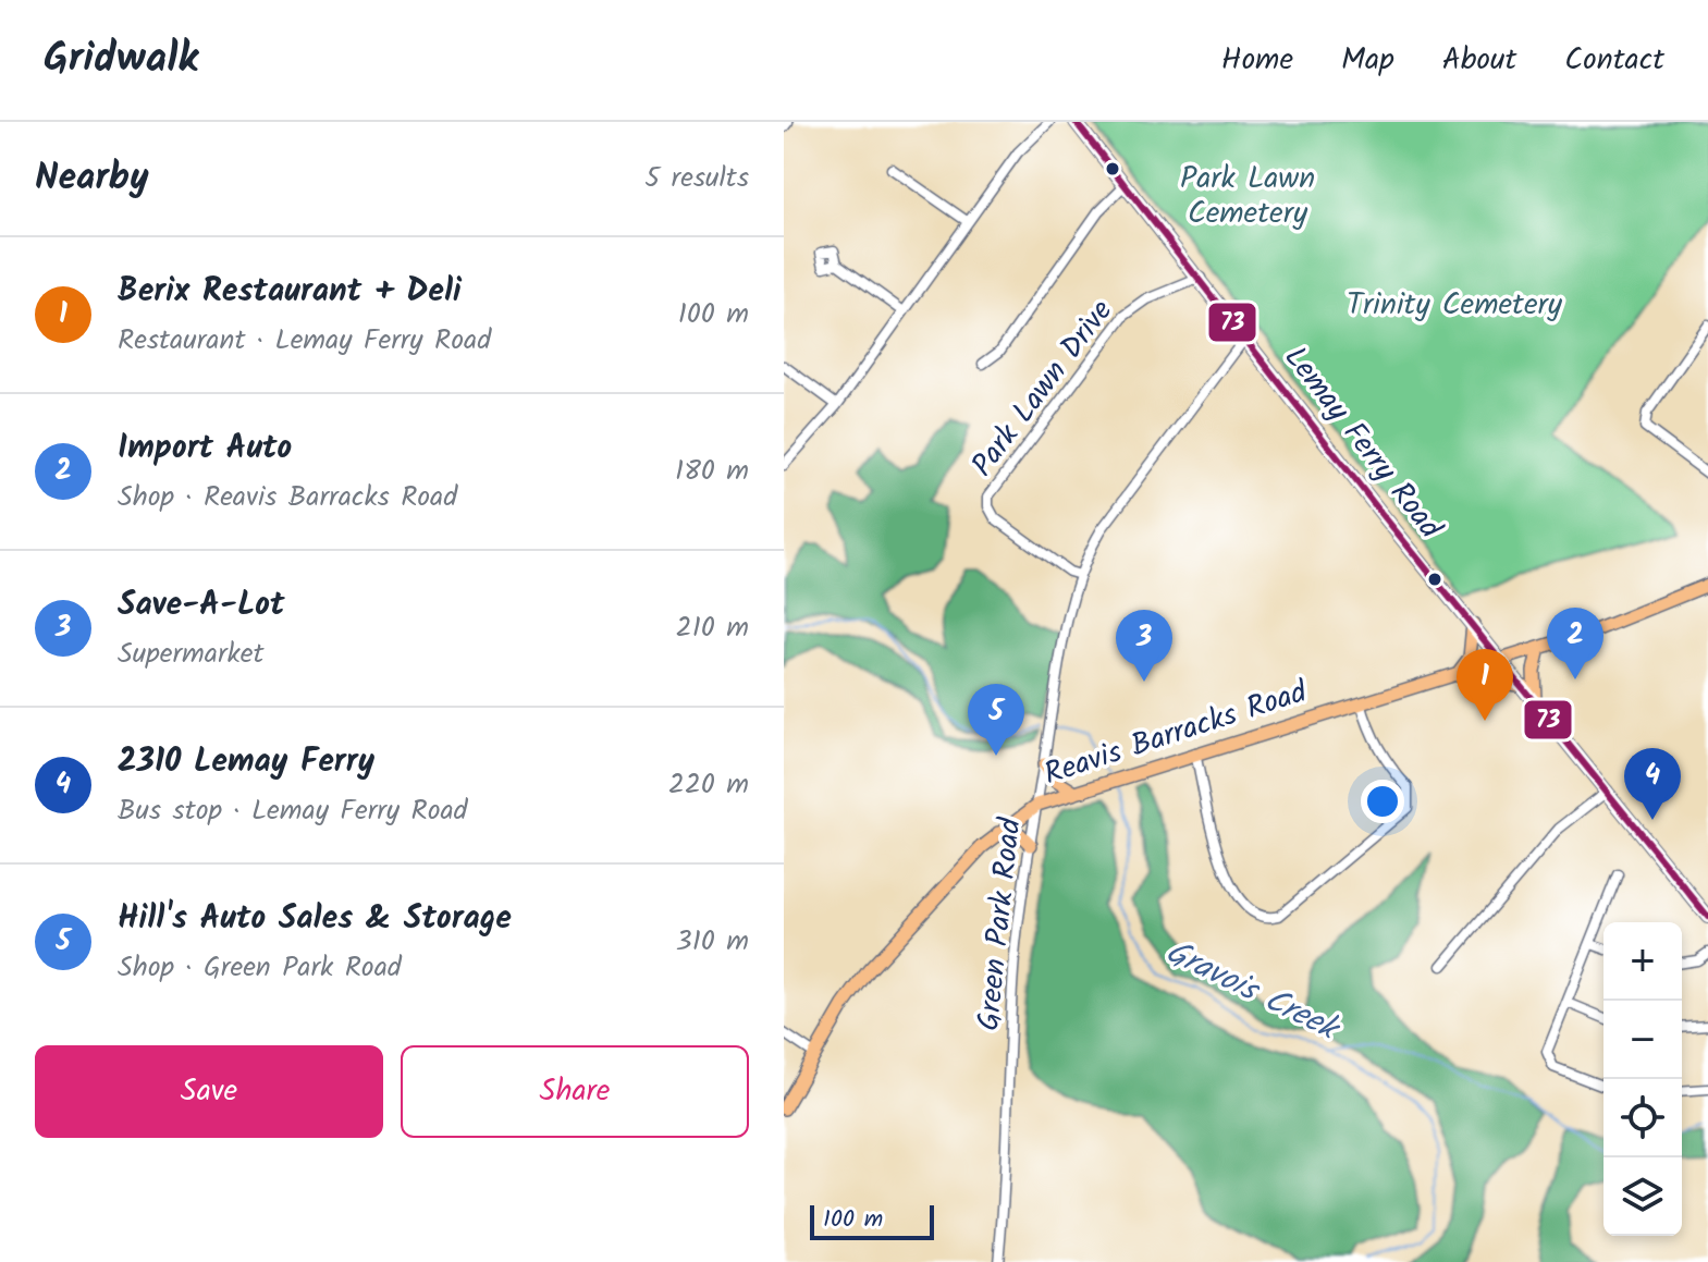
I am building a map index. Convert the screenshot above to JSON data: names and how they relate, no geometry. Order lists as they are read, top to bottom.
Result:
{
  "streets": {
    "main road": ["Lemay Ferry Road", "Reavis Barracks Road"],
    "street": ["Park Lawn Drive", "Green Park Road"]
  },
  "crossings": [
    ["Park Lawn Drive", "Lemay Ferry Road"],
    ["Park Lawn Drive", "Green Park Road"],
    ["Lemay Ferry Road", "Reavis Barracks Road"],
    ["Lemay Ferry Road", "Green Park Road"],
    ["Reavis Barracks Road", "Green Park Road"]
  ],
  "water": ["Gravois Creek"],
  "parks": ["Park Lawn Cemetery", "Trinity Cemetery"],
  "lines": ["transit line 73"],
  "scale_bar": "100 m",
  "page": {
    "header": "Gridwalk",
    "nav": [
      "Home",
      "Map",
      "About",
      "Contact"
    ],
    "heading": ["Nearby", "5 results"],
    "list": [
      {
        "mark": "1",
        "name": "Berix Restaurant + Deli",
        "note": "Restaurant · Lemay Ferry Road",
        "value": "100 m"
      },
      {
        "mark": "2",
        "name": "Import Auto",
        "note": "Shop · Reavis Barracks Road",
        "value": "180 m"
      },
      {
        "mark": "3",
        "name": "Save-A-Lot",
        "note": "Supermarket",
        "value": "210 m"
      },
      {
        "mark": "4",
        "name": "2310 Lemay Ferry",
        "note": "Bus stop · Lemay Ferry Road",
        "value": "220 m"
      },
      {
        "mark": "5",
        "name": "Hill's Auto Sales & Storage",
        "note": "Shop · Green Park Road",
        "value": "310 m"
      }
    ],
    "pins": [
      "2",
      "3",
      "1",
      "5",
      "4"
    ],
    "map_buttons": ["+", "−"],
    "buttons": ["Save", "Share"],
    "scale": "100 m"
  }
}
